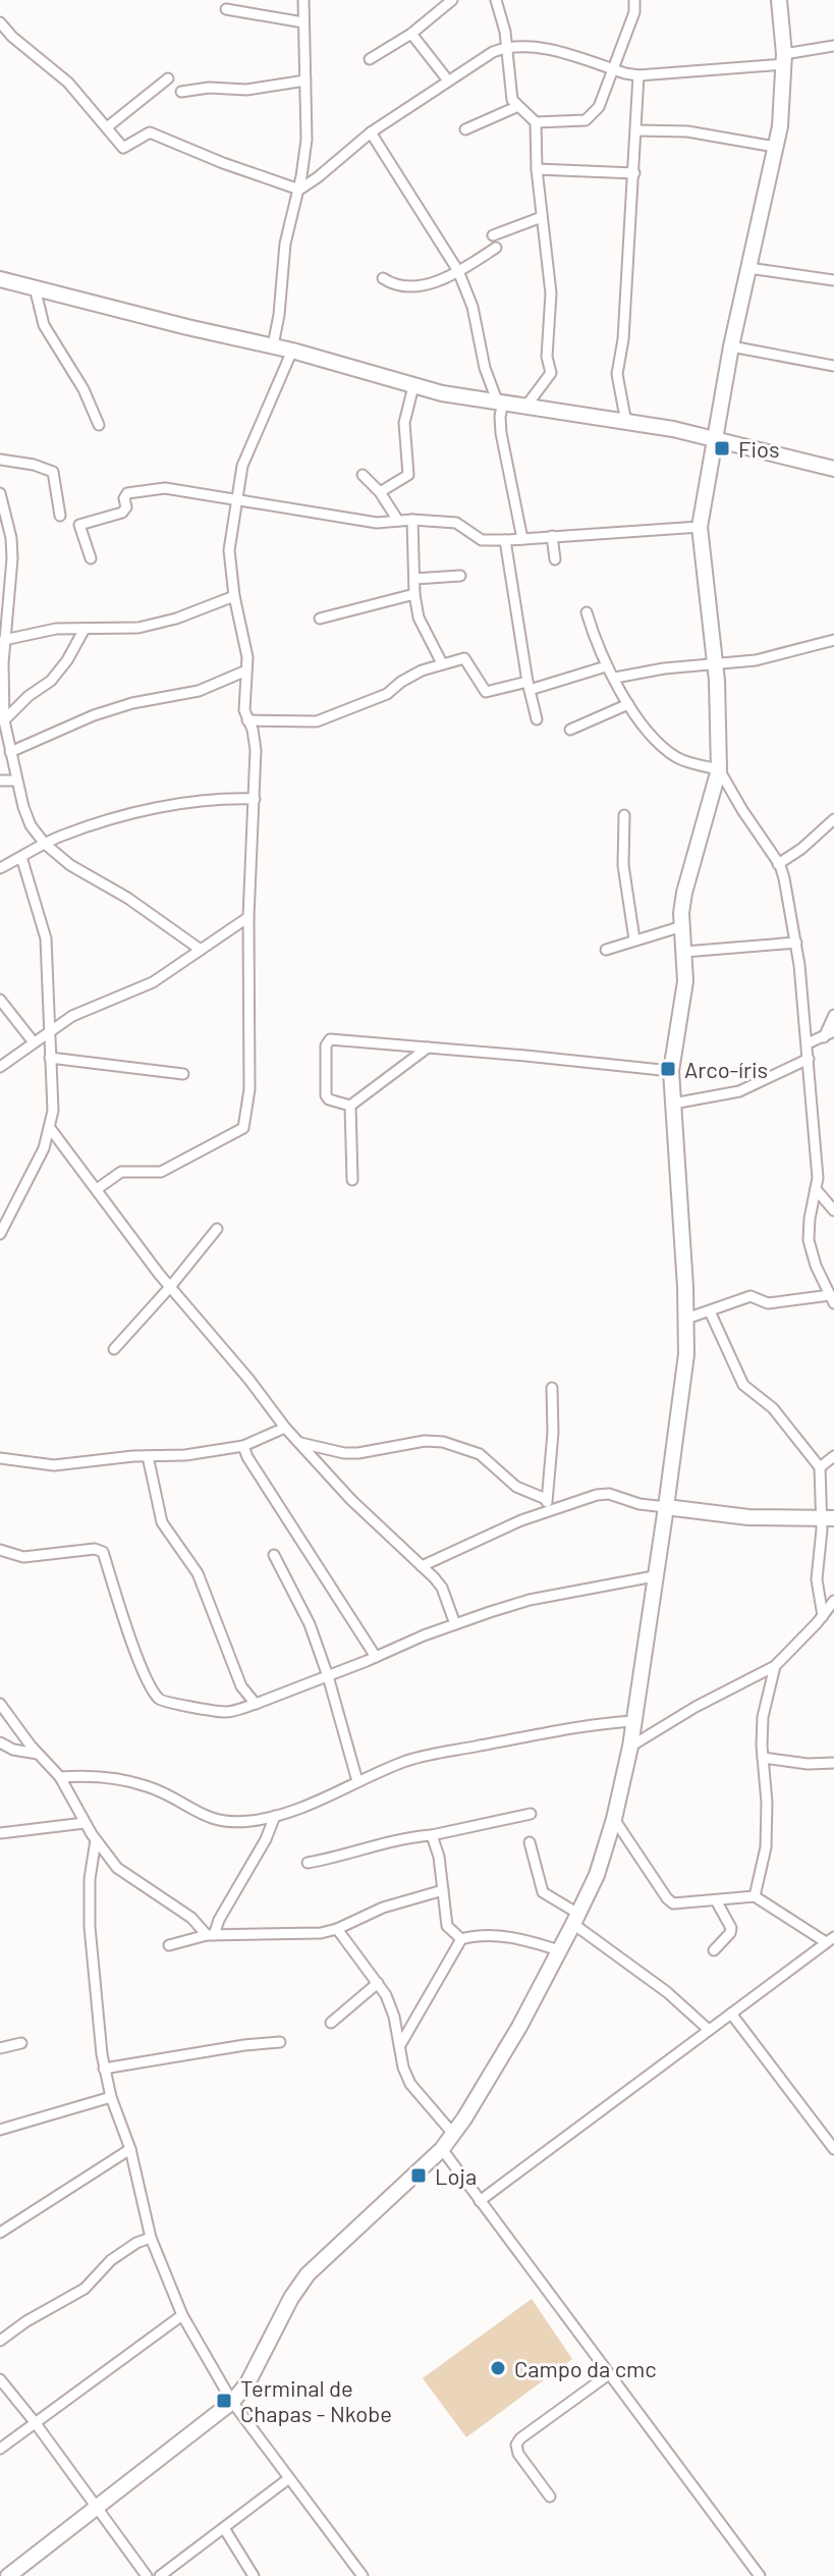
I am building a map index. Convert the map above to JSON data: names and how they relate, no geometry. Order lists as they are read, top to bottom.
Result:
{
  "places": {
    "transit": [
      "Fios",
      "Arco-íris",
      "Loja",
      "Terminal de Chapas - Nkobe"
    ],
    "other": ["Campo da cmc"]
  }
}
